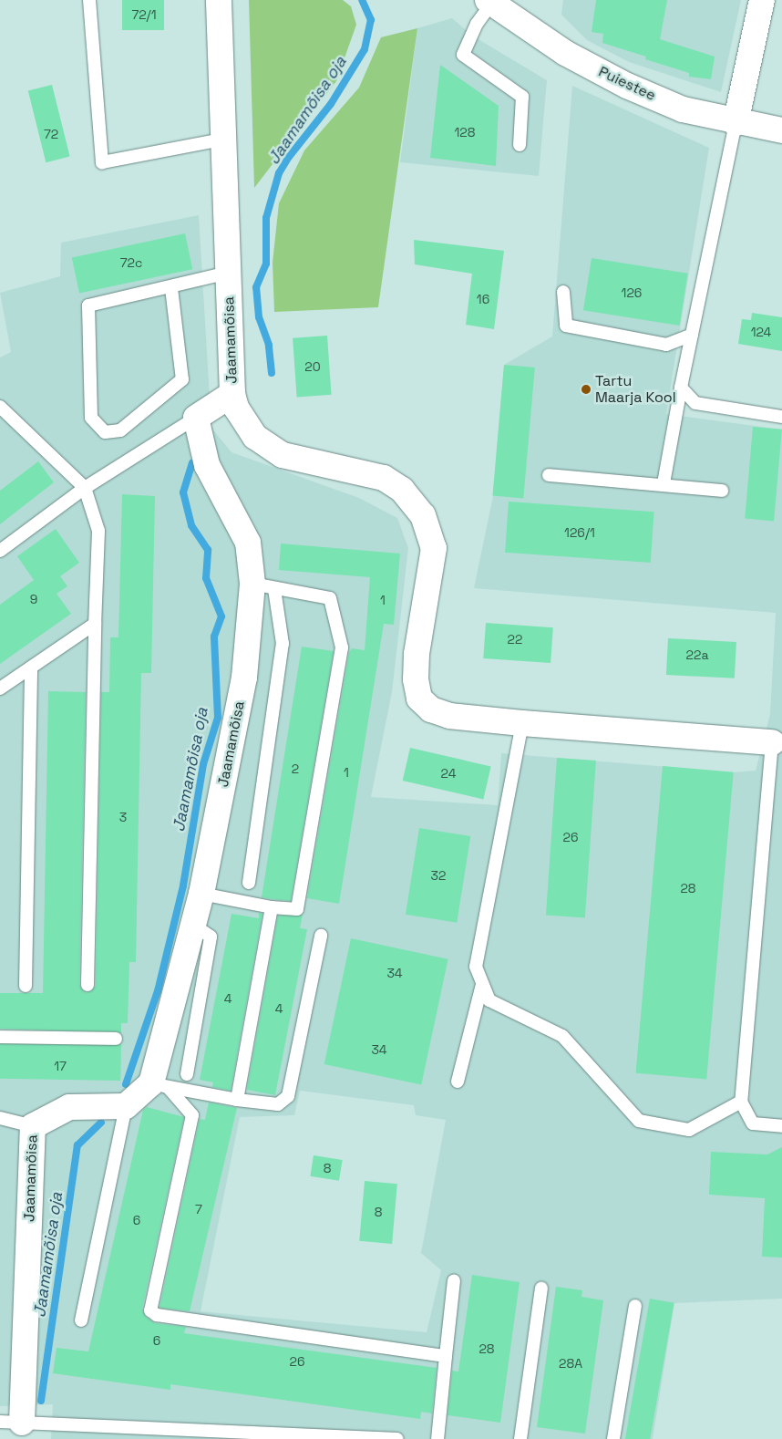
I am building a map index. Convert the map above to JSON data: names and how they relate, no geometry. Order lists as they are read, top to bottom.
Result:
{
  "streets": {
    "street": ["Puiestee", "Jaamamõisa"]
  },
  "water": ["Jaamamõisa oja"],
  "places": ["Tartu Maarja Kool"],
  "house_numbers": [
    "72/1",
    "128",
    "72",
    "72c",
    "126",
    "16",
    "124",
    "20",
    "126/1",
    "9",
    "1",
    "22",
    "22a",
    "2",
    "1",
    "24",
    "3",
    "26",
    "32",
    "28",
    "34",
    "4",
    "4",
    "34",
    "17",
    "8",
    "7",
    "8",
    "6",
    "6",
    "28",
    "26",
    "28A"
  ]
}
